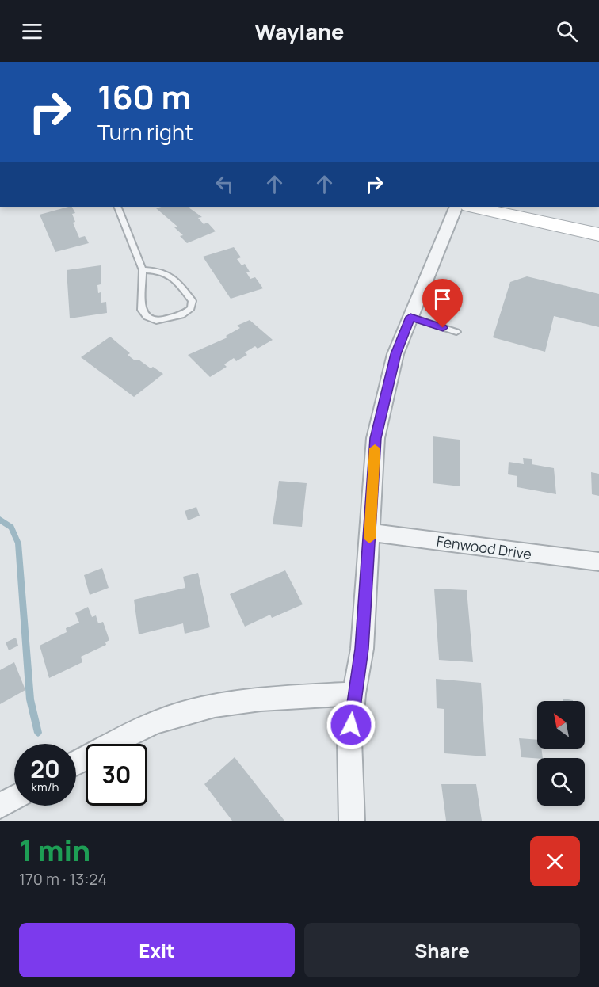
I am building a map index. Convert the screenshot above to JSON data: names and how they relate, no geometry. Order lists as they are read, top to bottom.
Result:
{
  "streets": {
    "street": ["Fenwood Drive"]
  },
  "north": "top left",
  "page": {
    "header": "Waylane",
    "turn": ["160 m", "Turn right"],
    "speed": "20 km/h",
    "limit": "30",
    "heading": ["1 min", "170 m · 13:24"],
    "buttons": ["Exit", "Share"]
  }
}
